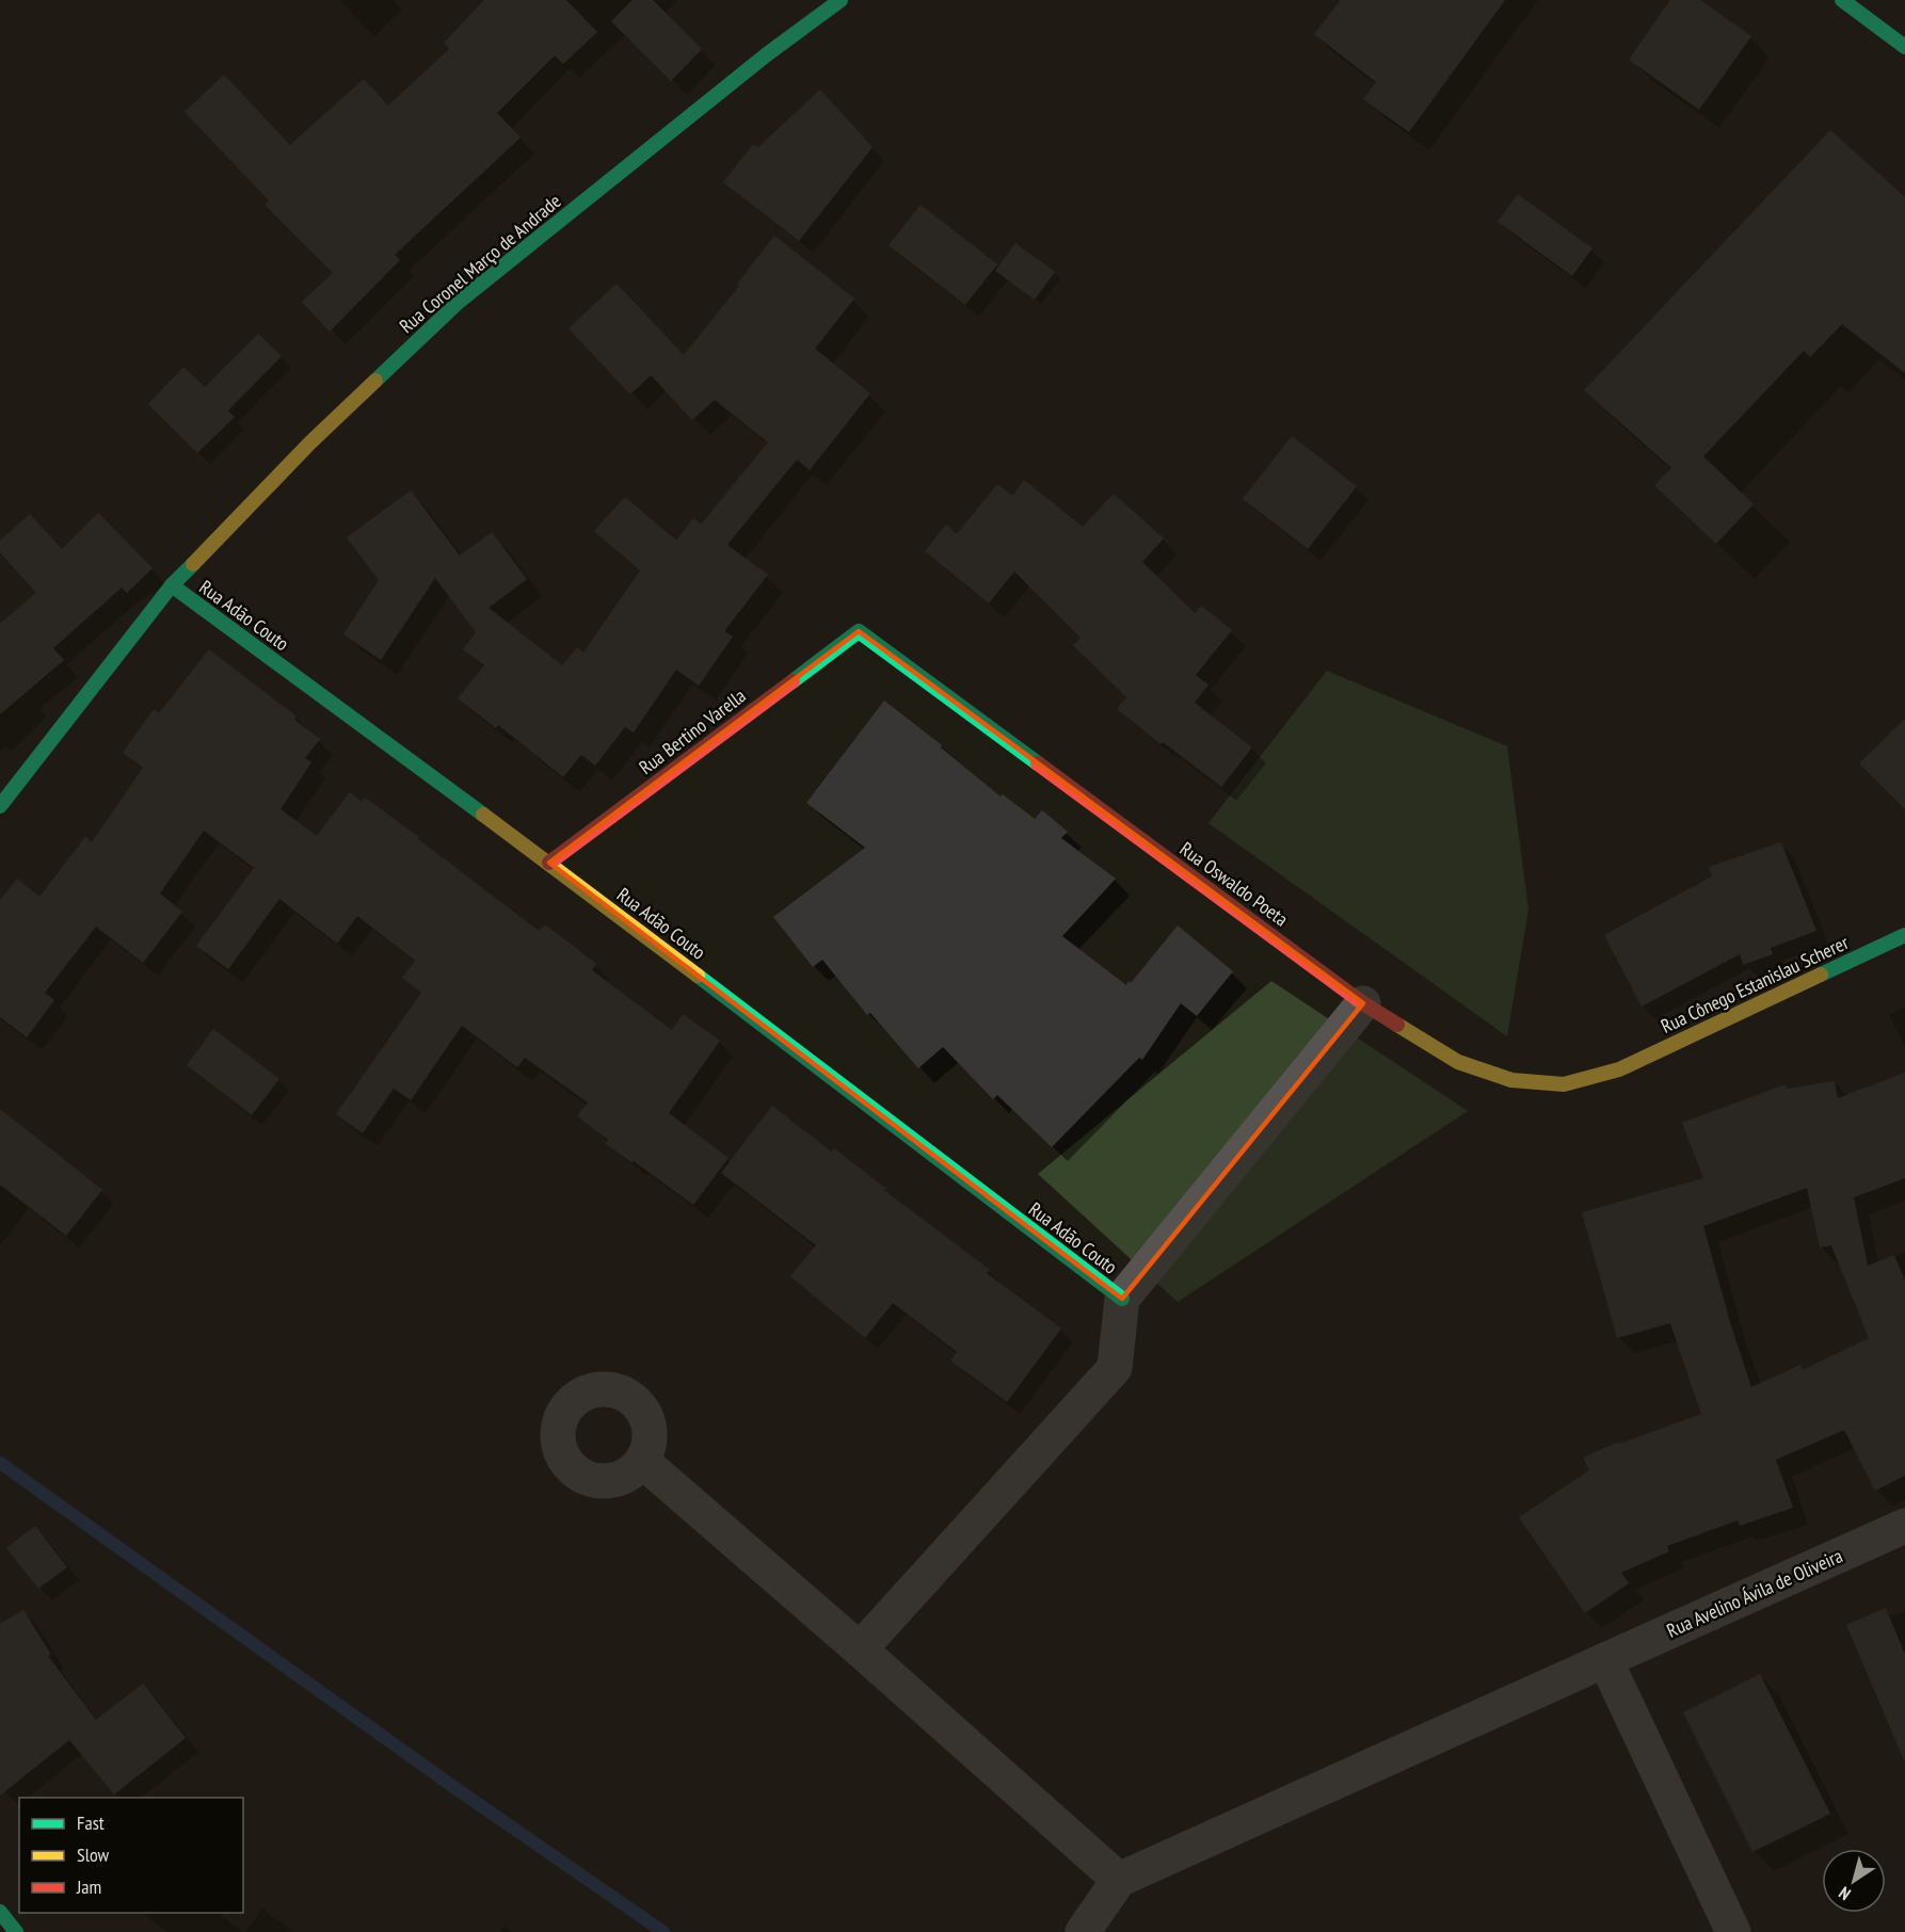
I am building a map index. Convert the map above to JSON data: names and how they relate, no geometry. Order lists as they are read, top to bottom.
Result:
{
  "streets": {
    "street": [
      "Rua Coronel Março de Andrade",
      "Rua Adão Couto",
      "Rua Bertino Varella",
      "Rua Oswaldo Poeta",
      "Rua Cônego Estanislau Scherer",
      "Rua Avelino Ávila de Oliveira"
    ]
  },
  "crossings": [
    ["Rua Coronel Março de Andrade", "Rua Adão Couto"],
    ["Rua Adão Couto", "Rua Bertino Varella"],
    ["Rua Bertino Varella", "Rua Oswaldo Poeta"],
    ["Rua Oswaldo Poeta", "Rua Cônego Estanislau Scherer"]
  ],
  "legend": ["Fast", "Slow", "Jam"],
  "north": "bottom left"
}
